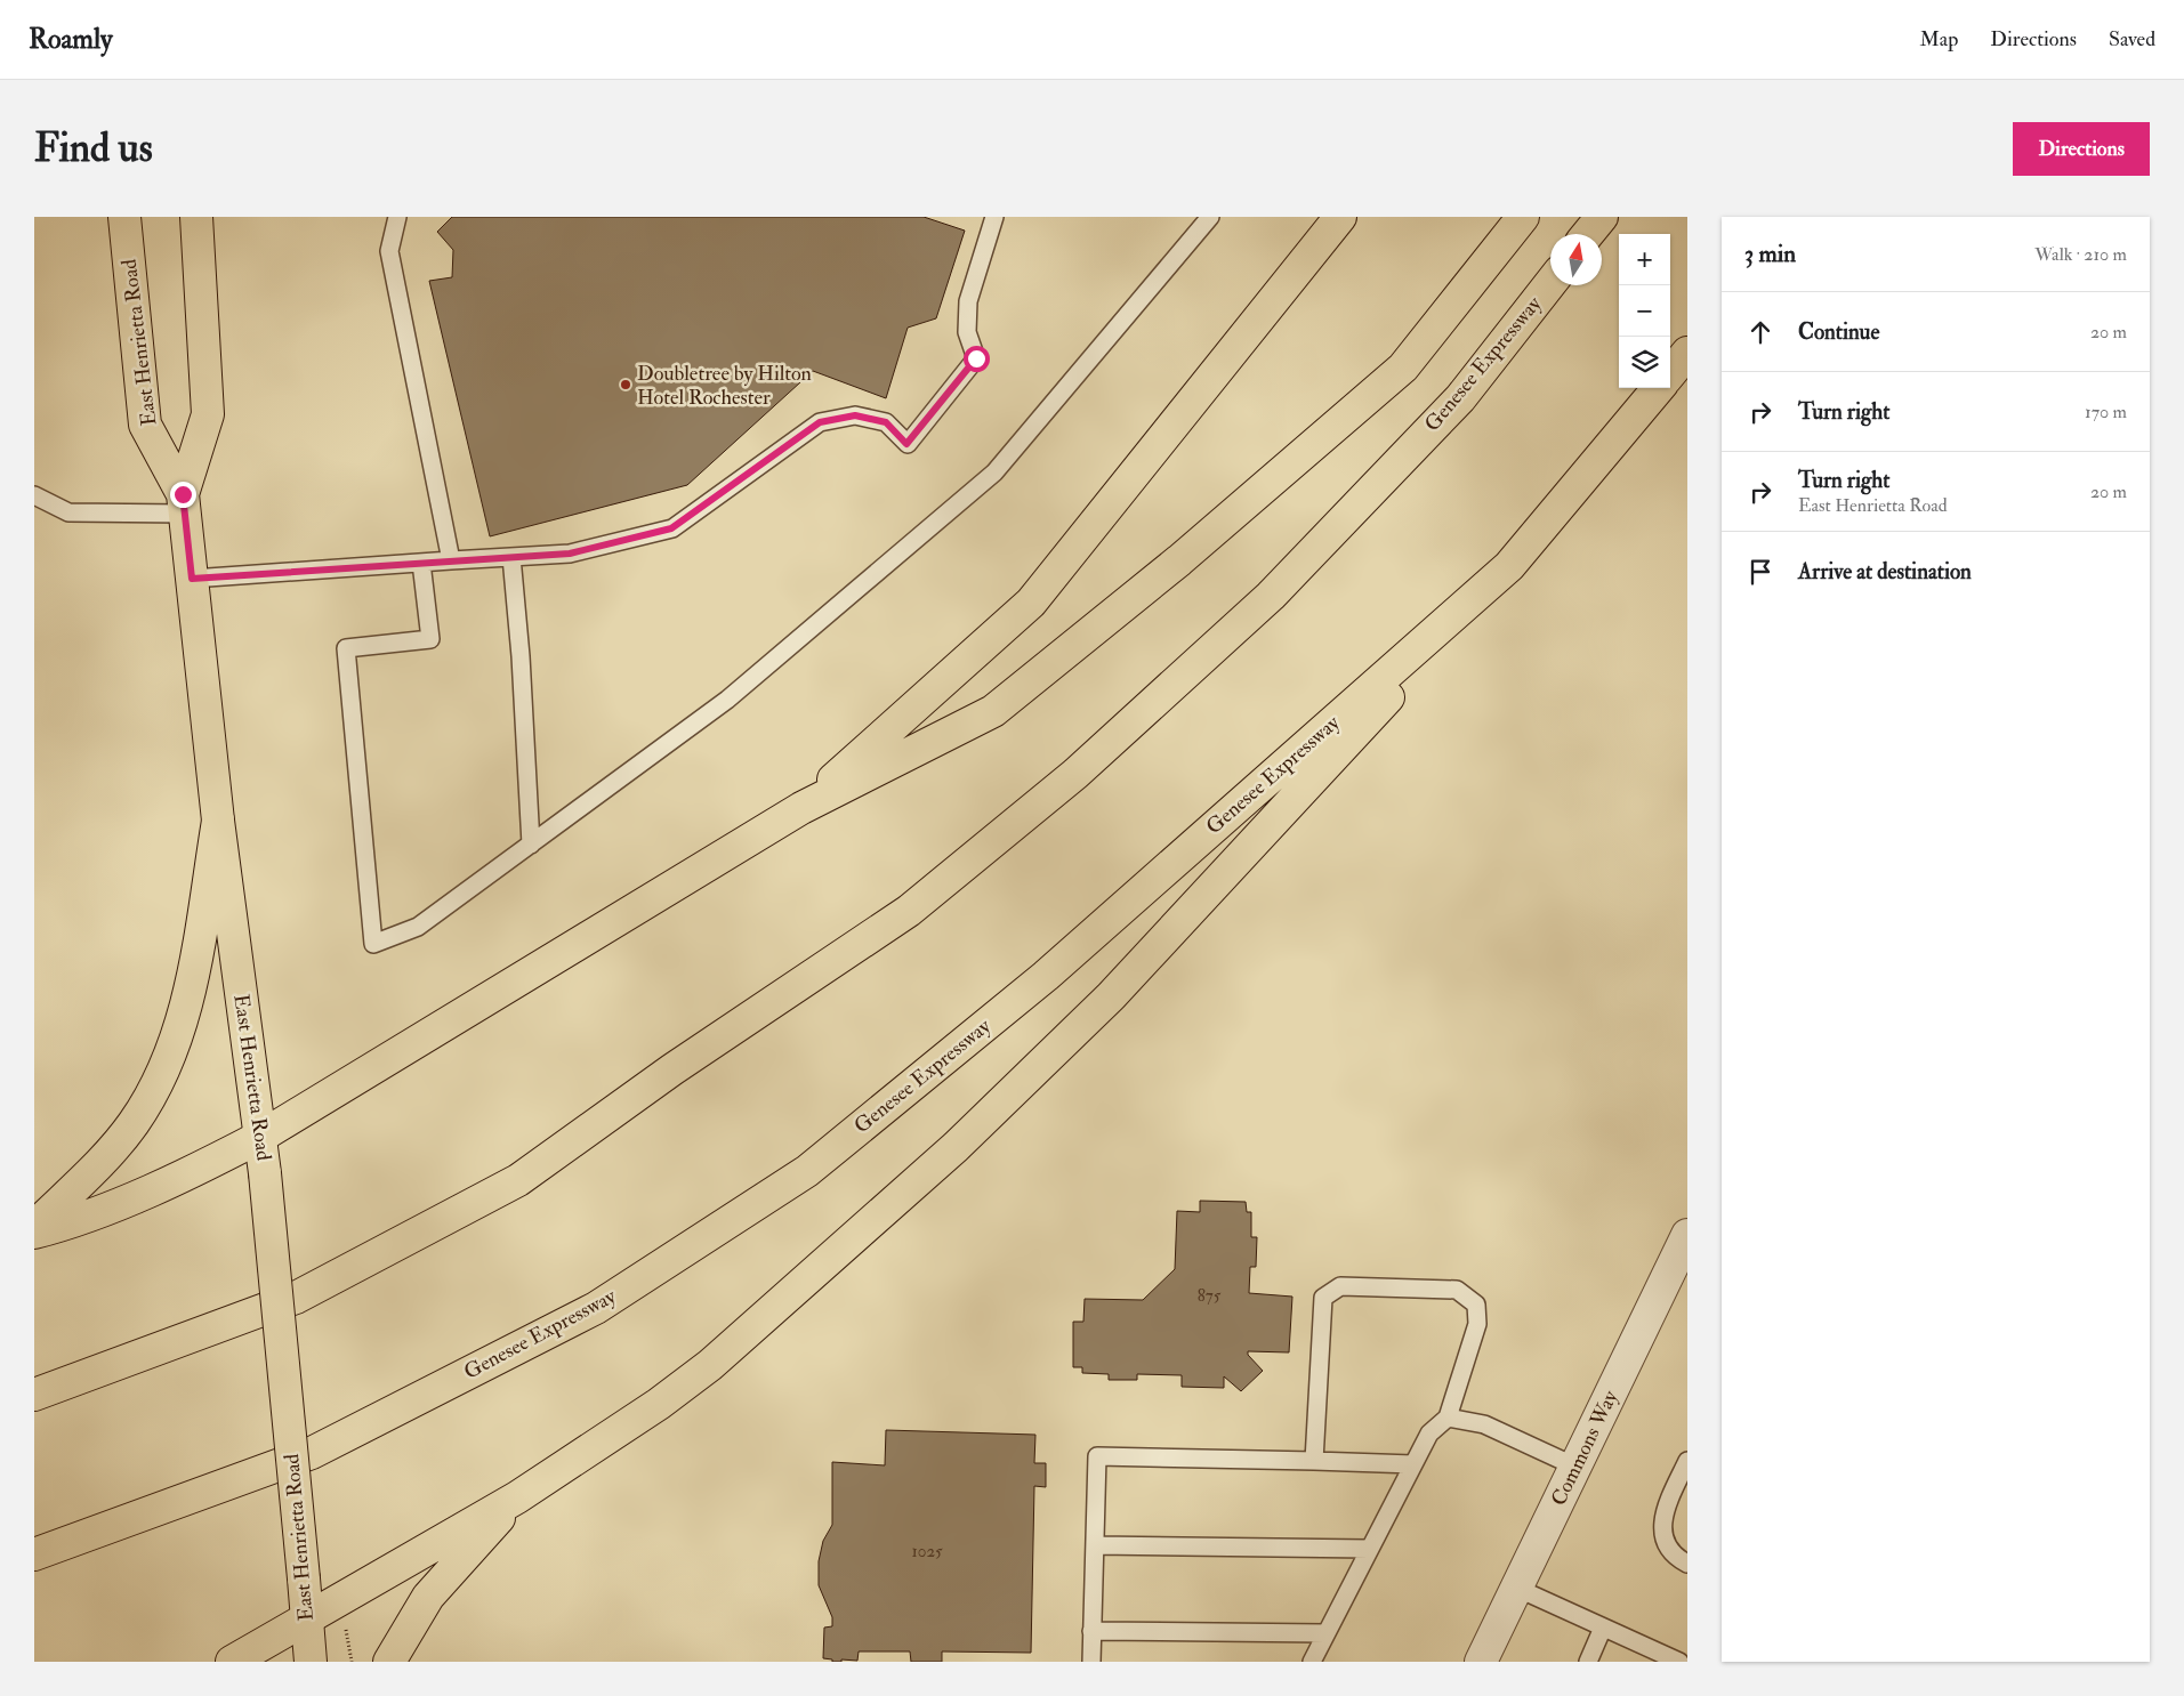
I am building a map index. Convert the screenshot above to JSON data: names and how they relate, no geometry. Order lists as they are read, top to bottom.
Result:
{
  "streets": {
    "main road": ["East Henrietta Road", "Genesee Expressway"],
    "street": ["Commons Way"]
  },
  "places": ["Doubletree by Hilton Hotel Rochester"],
  "house_numbers": ["875", "1025"],
  "north": "top",
  "page": {
    "header": "Roamly",
    "nav": ["Map", "Directions", "Saved"],
    "buttons": "Directions",
    "title": "Find us",
    "heading": ["3 min", "Walk · 210 m"],
    "map_buttons": ["+", "−"],
    "list": [
      ["Continue", "20 m"],
      ["Turn right", "170 m"],
      ["Turn right", "East Henrietta Road", "20 m"],
      "Arrive at destination"
    ]
  }
}
